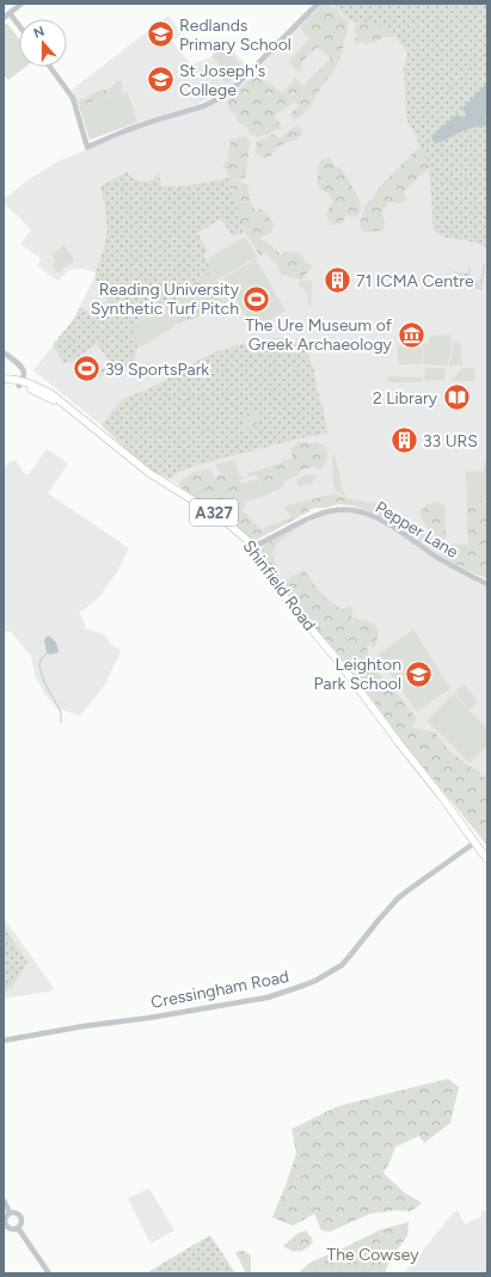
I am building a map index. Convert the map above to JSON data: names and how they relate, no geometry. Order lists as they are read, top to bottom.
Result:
{
  "streets": {
    "main road": ["A327", "Shinfield Road"],
    "street": ["Pepper Lane", "Cressingham Road"]
  },
  "crossings": [
    ["A327", "Shinfield Road"],
    ["Pepper Lane", "Shinfield Road"],
    ["Shinfield Road", "Cressingham Road"]
  ],
  "parks": ["The Cowsey"],
  "places": {
    "school or university": ["Redlands Primary School", "St Joseph's College", "Leighton Park School"],
    "building": ["71 ICMA Centre", "33 URS"],
    "sports": ["Reading University Synthetic Turf Pitch", "39 SportsPark"],
    "museum": ["The Ure Museum of Greek Archaeology"],
    "library": ["2 Library"]
  },
  "north": "top"
}
